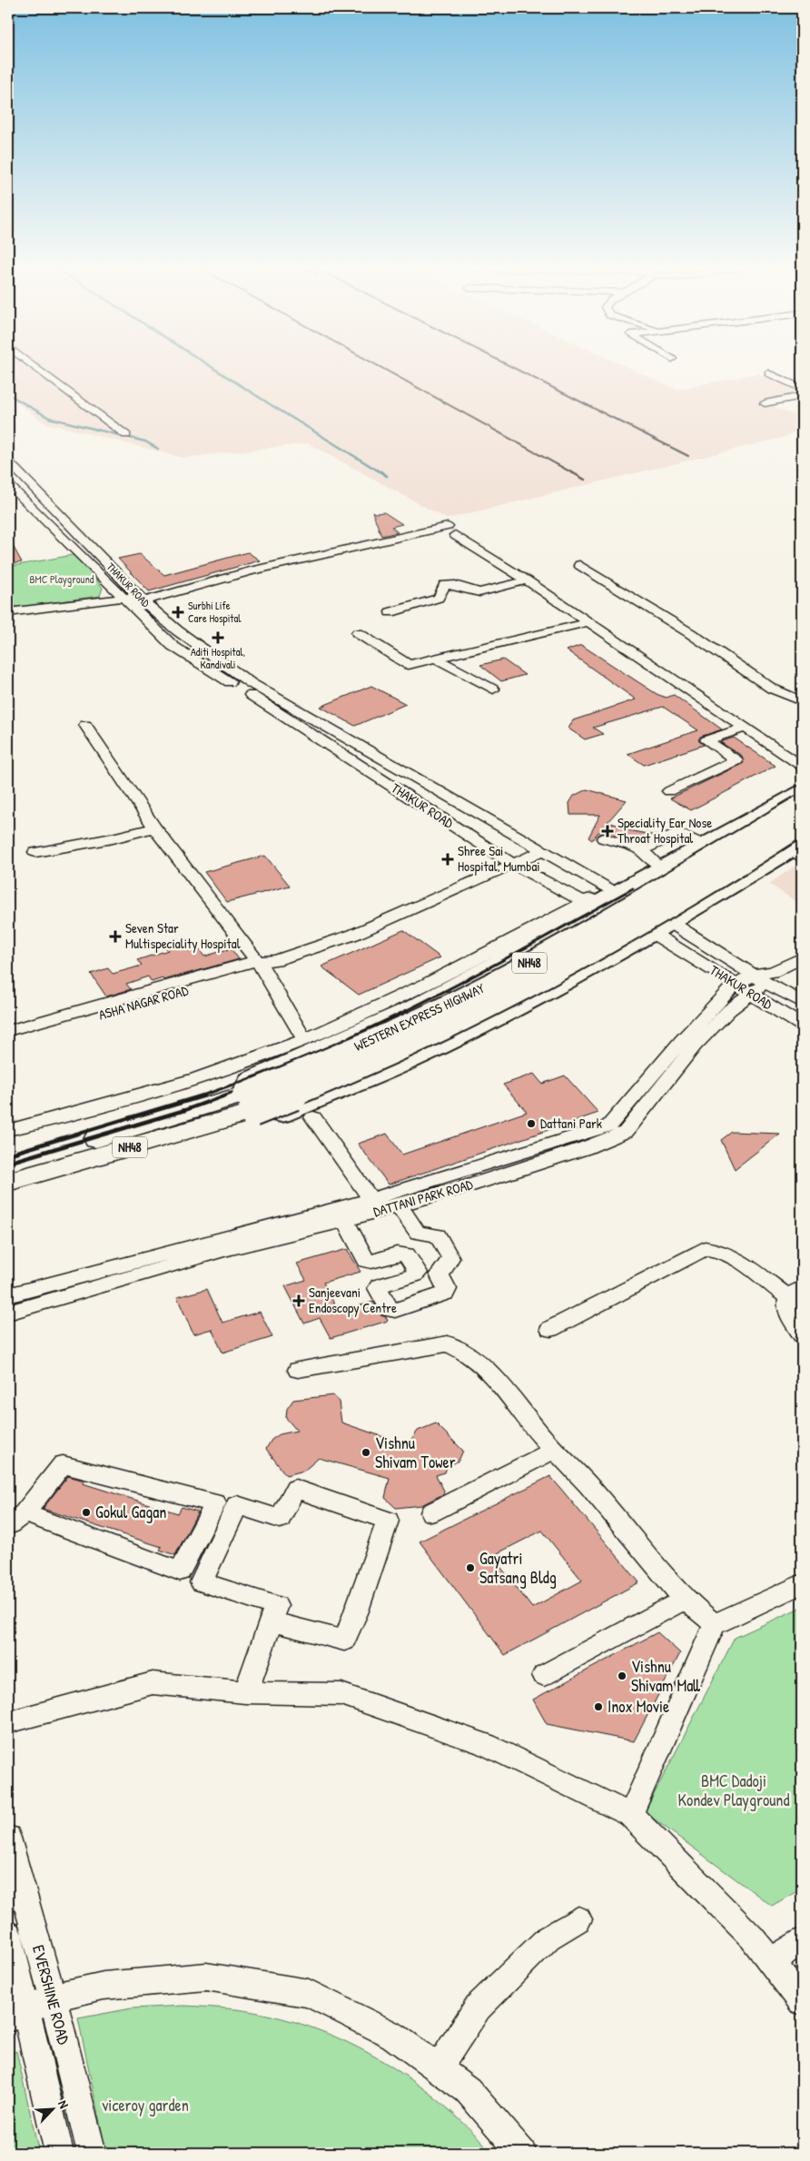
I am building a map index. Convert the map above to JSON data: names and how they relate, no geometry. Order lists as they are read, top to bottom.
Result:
{
  "streets": {
    "highway": ["NH48", "WESTERN EXPRESS HIGHWAY"],
    "street": [
      "THAKUR ROAD",
      "ASHA NAGAR ROAD",
      "DATTANI PARK ROAD",
      "EVERSHINE ROAD"
    ]
  },
  "crossings": [
    ["THAKUR ROAD", "ASHA NAGAR ROAD"],
    ["THAKUR ROAD", "DATTANI PARK ROAD"]
  ],
  "parks": ["BMC Playground", "BMC Dadoji Kondev Playground", "viceroy garden"],
  "places": {
    "health": [
      "Surbhi Life Care Hospital",
      "Aditi Hospital, Kandivali",
      "Speciality Ear Nose Throat Hospital",
      "Shree Sai Hospital, Mumbai",
      "Seven Star Multispeciality Hospital",
      "Sanjeevani Endoscopy Centre"
    ],
    "other": [
      "Dattani Park",
      "Vishnu Shivam Tower",
      "Gokul Gagan",
      "Gayatri Satsang Bldg",
      "Vishnu Shivam Mall",
      "Inox Movie"
    ]
  },
  "north": "top right"
}
